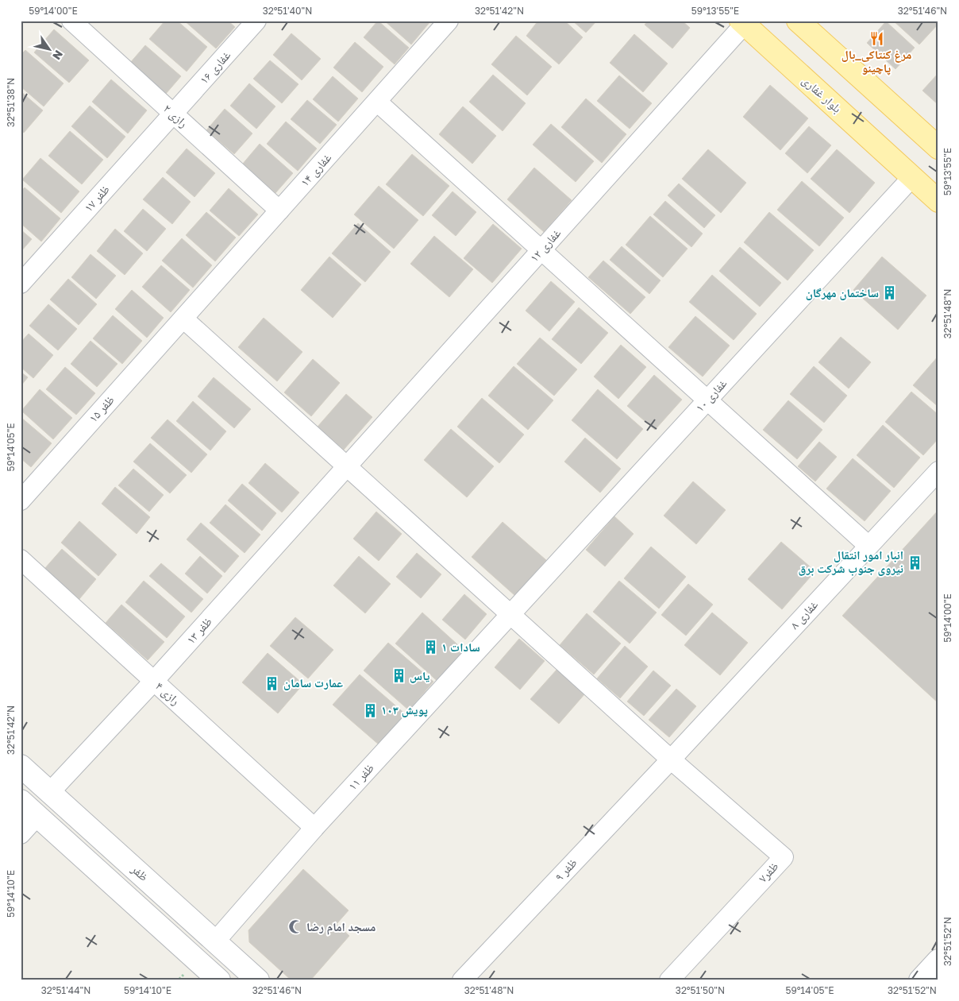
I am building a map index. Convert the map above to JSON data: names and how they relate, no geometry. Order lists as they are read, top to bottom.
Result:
{
  "streets": {
    "main road": ["بلوار غفاری"],
    "street": [
      "غفاری ۱۶",
      "رازی ۲",
      "غفاری ۱۴",
      "ظفر ۱۷",
      "غفاری ۱۲",
      "غفاری ۱۰",
      "ظفر ۱۵",
      "غفاری ۸",
      "ظفر ۱۳",
      "رازی ۴",
      "ظفر ۱۱",
      "ظفر ۹",
      "ظفر۷",
      "ظفر"
    ]
  },
  "crossings": [
    ["غفاری ۱۶", "رازی ۲"],
    ["غفاری ۱۶", "ظفر ۱۷"],
    ["بلوار غفاری", "غفاری ۱۲"],
    ["بلوار غفاری", "غفاری ۱۰"],
    ["رازی ۲", "غفاری ۱۴"],
    ["رازی ۲", "ظفر ۱۷"],
    ["غفاری ۱۴", "ظفر ۱۵"],
    ["غفاری ۱۲", "ظفر ۱۳"],
    ["غفاری ۱۰", "ظفر ۱۱"],
    ["غفاری ۸", "ظفر ۹"],
    ["غفاری ۸", "ظفر۷"],
    ["ظفر ۱۳", "رازی ۴"],
    ["ظفر ۱۳", "ظفر"],
    ["رازی ۴", "ظفر ۱۱"],
    ["ظفر ۱۱", "ظفر"],
    ["ظفر ۹", "ظفر۷"]
  ],
  "places": {
    "restaurant": ["مرغ کنتاکی_بال پاچینو"],
    "building": [
      "ساختمان مهرگان",
      "انبار امور انتقال نیروی جنوب شرکت برق",
      "سادات ۱",
      "یاس",
      "عمارت سامان",
      "پویش ۱۰۳"
    ],
    "mosque": ["مسجد امام رضا"]
  },
  "north": "bottom right",
  "coordinates": [
    "59°14'00\"E",
    "32°51'40\"N",
    "32°51'42\"N",
    "59°13'55\"E",
    "32°51'46\"N",
    "32°51'38\"N",
    "32°51'48\"N",
    "59°14'05\"E",
    "59°14'10\"E",
    "32°51'52\"N",
    "32°51'44\"N",
    "32°51'50\"N"
  ]
}
